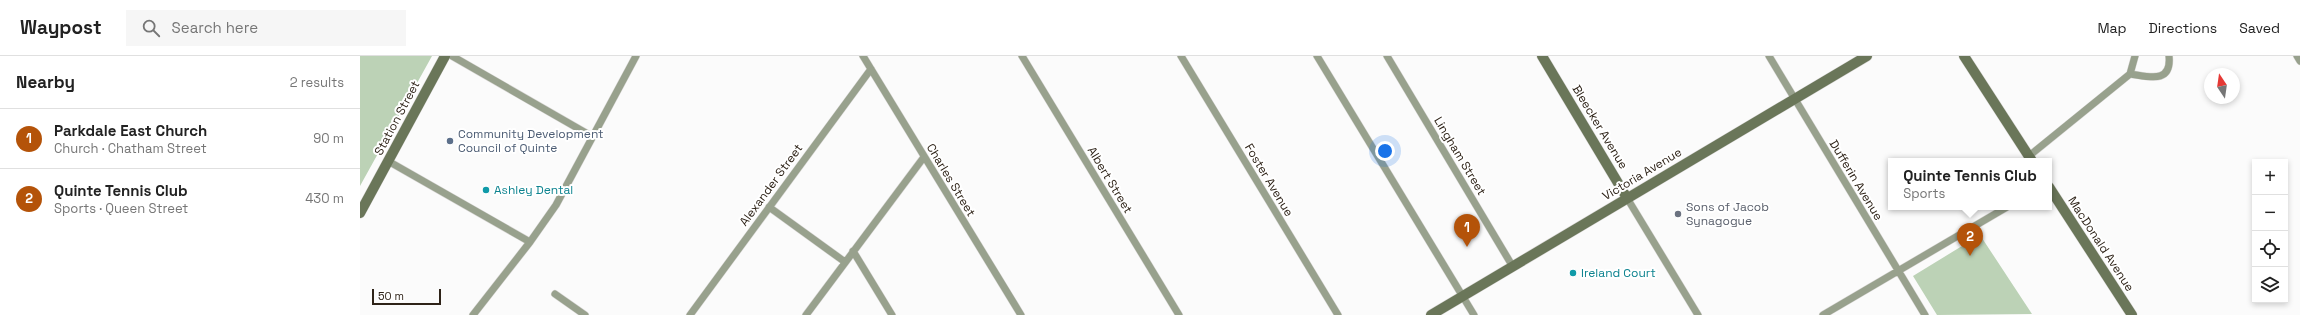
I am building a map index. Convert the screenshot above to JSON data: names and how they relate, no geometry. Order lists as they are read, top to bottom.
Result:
{
  "streets": {
    "street": [
      "Station Street",
      "Bleecker Avenue",
      "Lingham Street",
      "Victoria Avenue",
      "Charles Street",
      "Albert Street",
      "Foster Avenue",
      "Dufferin Avenue",
      "Alexander Street",
      "MacDonald Avenue"
    ]
  },
  "crossings": [
    ["Bleecker Avenue", "Victoria Avenue"],
    ["Lingham Street", "Victoria Avenue"],
    ["Victoria Avenue", "Dufferin Avenue"],
    ["Charles Street", "Alexander Street"]
  ],
  "places": [
    "Community Development Council of Quinte",
    "Ashley Dental",
    "Sons of Jacob Synagogue",
    "Ireland Court"
  ],
  "scale_bar": "50 m",
  "north": "top",
  "page": {
    "header": "Waypost",
    "search": "Search here",
    "nav": ["Map", "Directions", "Saved"],
    "heading": ["Nearby", "2 results"],
    "list": [
      {
        "mark": "1",
        "name": "Parkdale East Church",
        "note": "Church · Chatham Street",
        "value": "90 m"
      },
      {
        "mark": "2",
        "name": "Quinte Tennis Club",
        "note": "Sports · Queen Street",
        "value": "430 m"
      }
    ],
    "popup": ["Quinte Tennis Club", "Sports"],
    "map_buttons": ["+", "−"],
    "pins": ["1", "2"],
    "scale": "50 m"
  }
}
